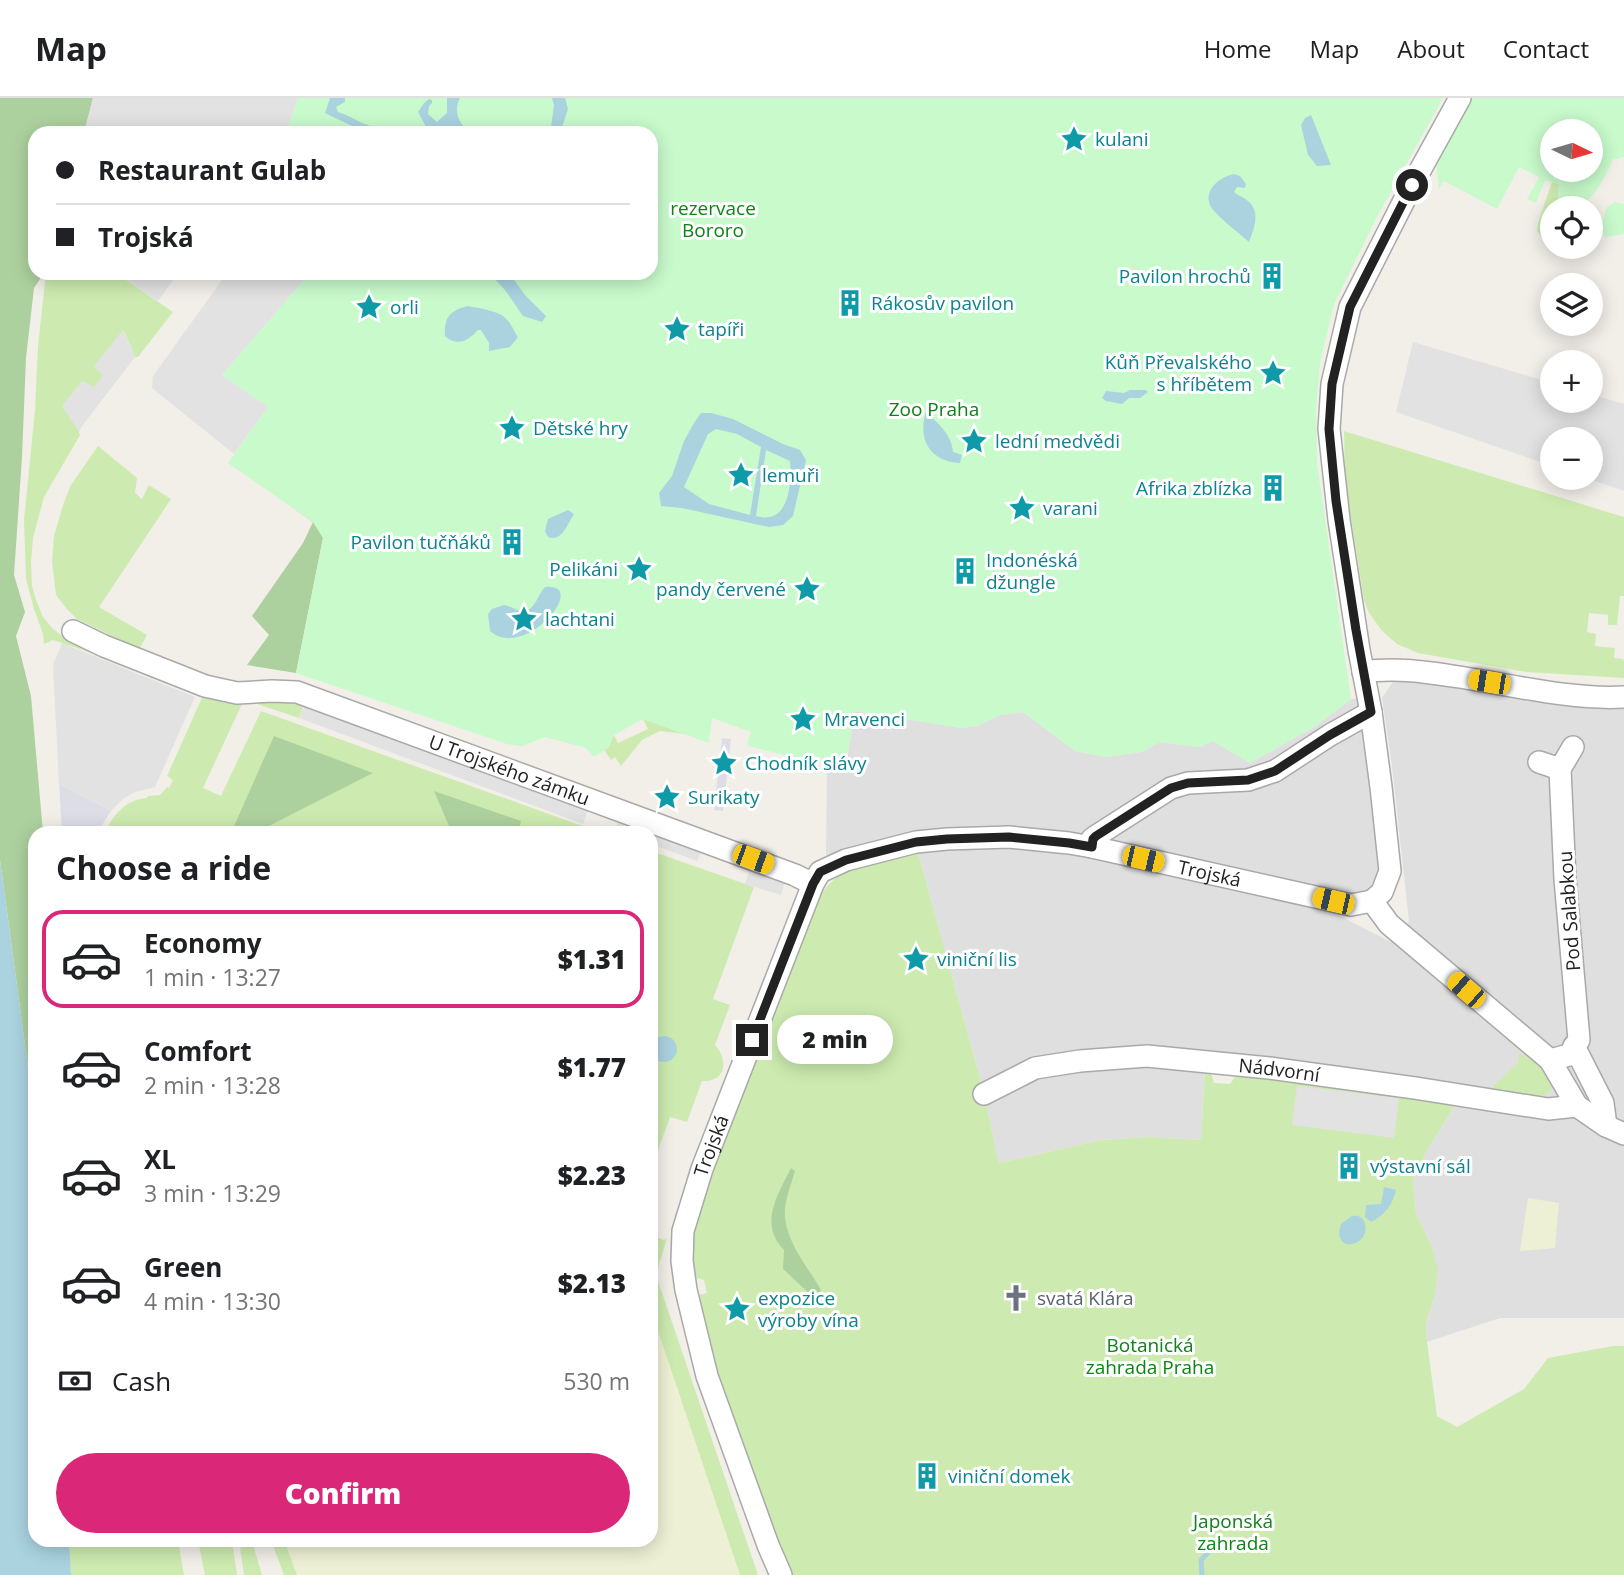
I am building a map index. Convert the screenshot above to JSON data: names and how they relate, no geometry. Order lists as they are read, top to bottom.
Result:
{
  "streets": {
    "street": [
      "U Trojského zámku",
      "Trojská",
      "Pod Salabkou",
      "Nádvorní"
    ]
  },
  "crossings": [
    ["U Trojského zámku", "Trojská"]
  ],
  "parks": [
    "rezervace Bororo",
    "Zoo Praha",
    "Botanická zahrada Praha",
    "Japonská zahrada"
  ],
  "places": {
    "place": [
      "kulani",
      "orli",
      "tapíři",
      "Kůň Převalského s hříbětem",
      "Dětské hry",
      "lední medvědi",
      "lemuři",
      "varani",
      "Pelikáni",
      "pandy červené",
      "lachtani",
      "Mravenci",
      "Chodník slávy",
      "Surikaty",
      "viniční lis",
      "expozice výroby vína"
    ],
    "building": [
      "Pavilon hrochů",
      "Rákosův pavilon",
      "Afrika zblízka",
      "Pavilon tučňáků",
      "Indonéská džungle",
      "výstavní sál",
      "viniční domek"
    ],
    "church": ["svatá Klára"]
  },
  "north": "right",
  "page": {
    "header": "Map",
    "nav": [
      "Home",
      "Map",
      "About",
      "Contact"
    ],
    "map_buttons": ["+", "−"],
    "banner": ["Restaurant Gulab", "Trojská"],
    "heading": "Choose a ride",
    "list": [
      {
        "name": "Economy",
        "note": "1 min · 13:27",
        "value": "$1.31"
      },
      {
        "name": "Comfort",
        "note": "2 min · 13:28",
        "value": "$1.77"
      },
      {
        "name": "XL",
        "note": "3 min · 13:29",
        "value": "$2.23"
      },
      {
        "name": "Green",
        "note": "4 min · 13:30",
        "value": "$2.13"
      }
    ],
    "bubble": "2 min",
    "pay": ["Cash", "530 m"],
    "buttons": "Confirm"
  }
}
